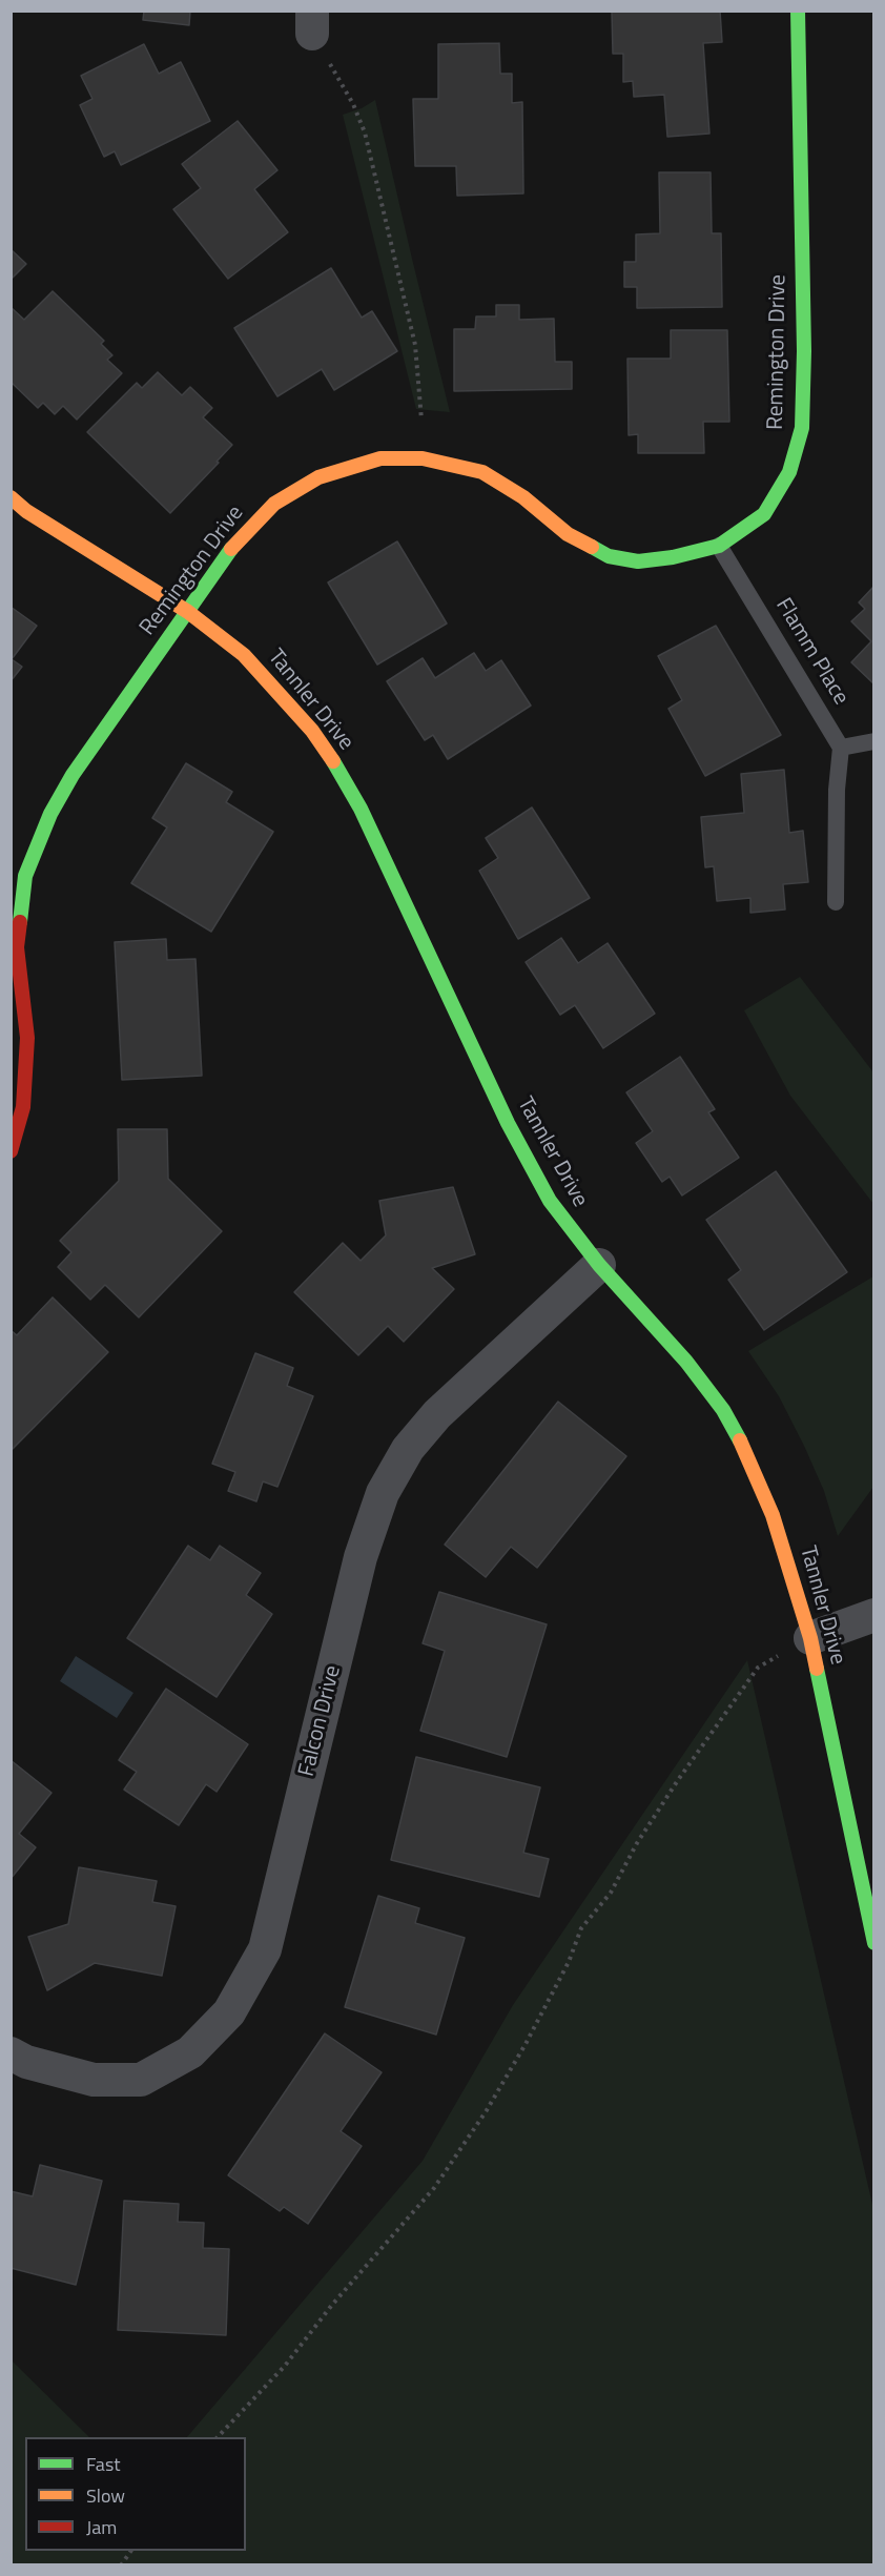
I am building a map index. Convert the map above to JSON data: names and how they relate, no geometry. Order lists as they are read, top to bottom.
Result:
{
  "streets": {
    "street": ["Remington Drive", "Tannler Drive", "Falcon Drive"],
    "lane": ["Flamm Place"]
  },
  "crossings": [
    ["Remington Drive", "Flamm Place"],
    ["Remington Drive", "Tannler Drive"],
    ["Tannler Drive", "Falcon Drive"]
  ],
  "legend": ["Fast", "Slow", "Jam"]
}
